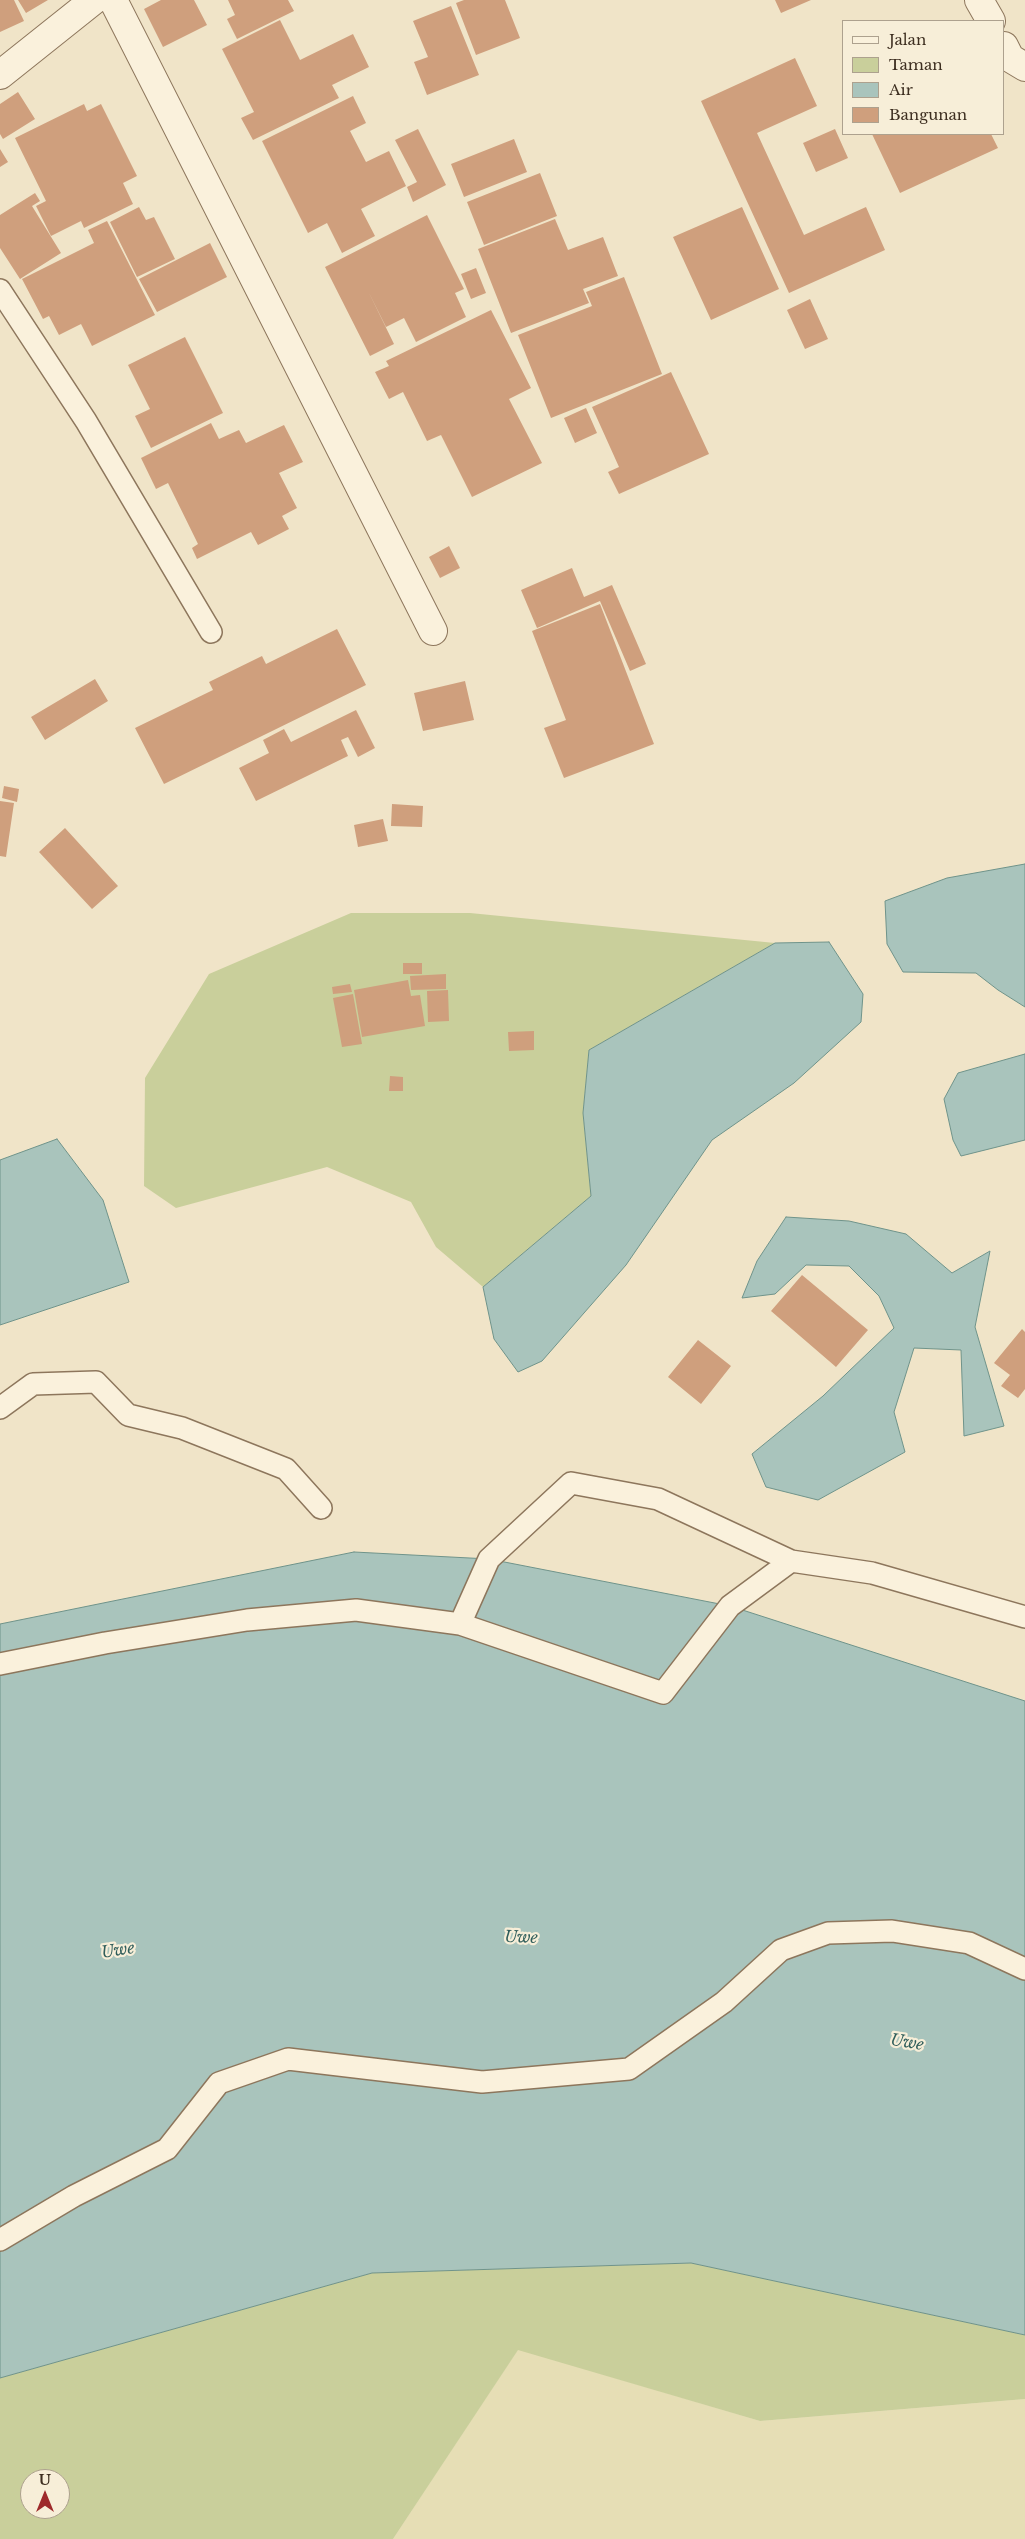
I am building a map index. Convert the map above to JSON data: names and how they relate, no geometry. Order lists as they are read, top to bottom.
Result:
{
  "water": ["Uwe"],
  "legend": [
    "Jalan",
    "Taman",
    "Air",
    "Bangunan"
  ],
  "north": "top"
}
